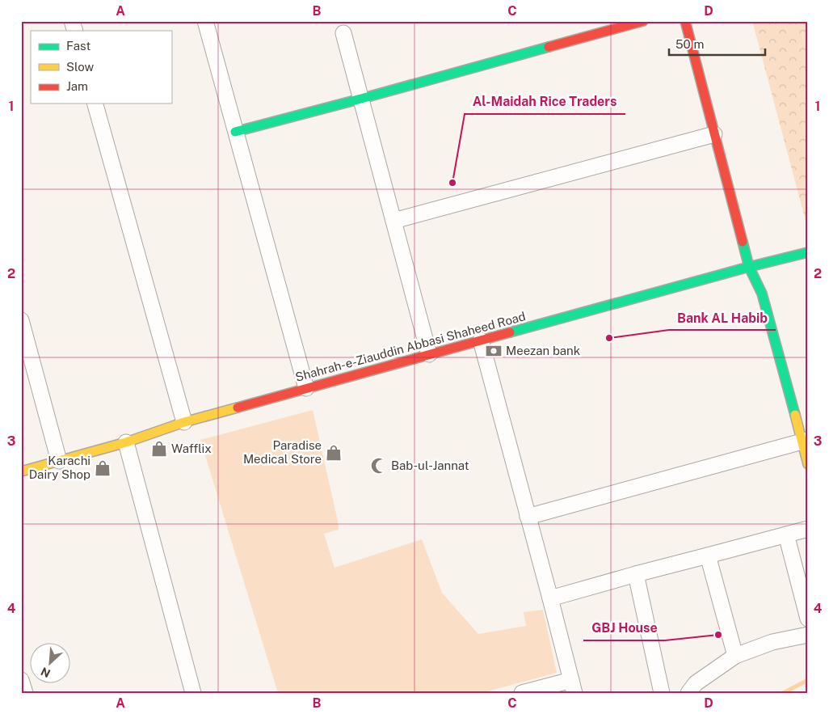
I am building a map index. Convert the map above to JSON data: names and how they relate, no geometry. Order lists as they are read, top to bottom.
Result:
{
  "streets": {
    "street": ["Shahrah-e-Ziauddin Abbasi Shaheed Road"]
  },
  "places": {
    "other": ["Al-Maidah Rice Traders", "Bank AL Habib", "GBJ House"],
    "bank": ["Meezan bank"],
    "shop": ["Wafflix", "Paradise Medical Store", "Karachi Dairy Shop"],
    "mosque": ["Bab-ul-Jannat"]
  },
  "legend": ["Fast", "Slow", "Jam"],
  "scale_bar": "50 m",
  "north": "bottom left",
  "grid": {
    "columns": [
      "A",
      "B",
      "C",
      "D"
    ],
    "rows": [
      "1",
      "2",
      "3",
      "4"
    ]
  }
}
